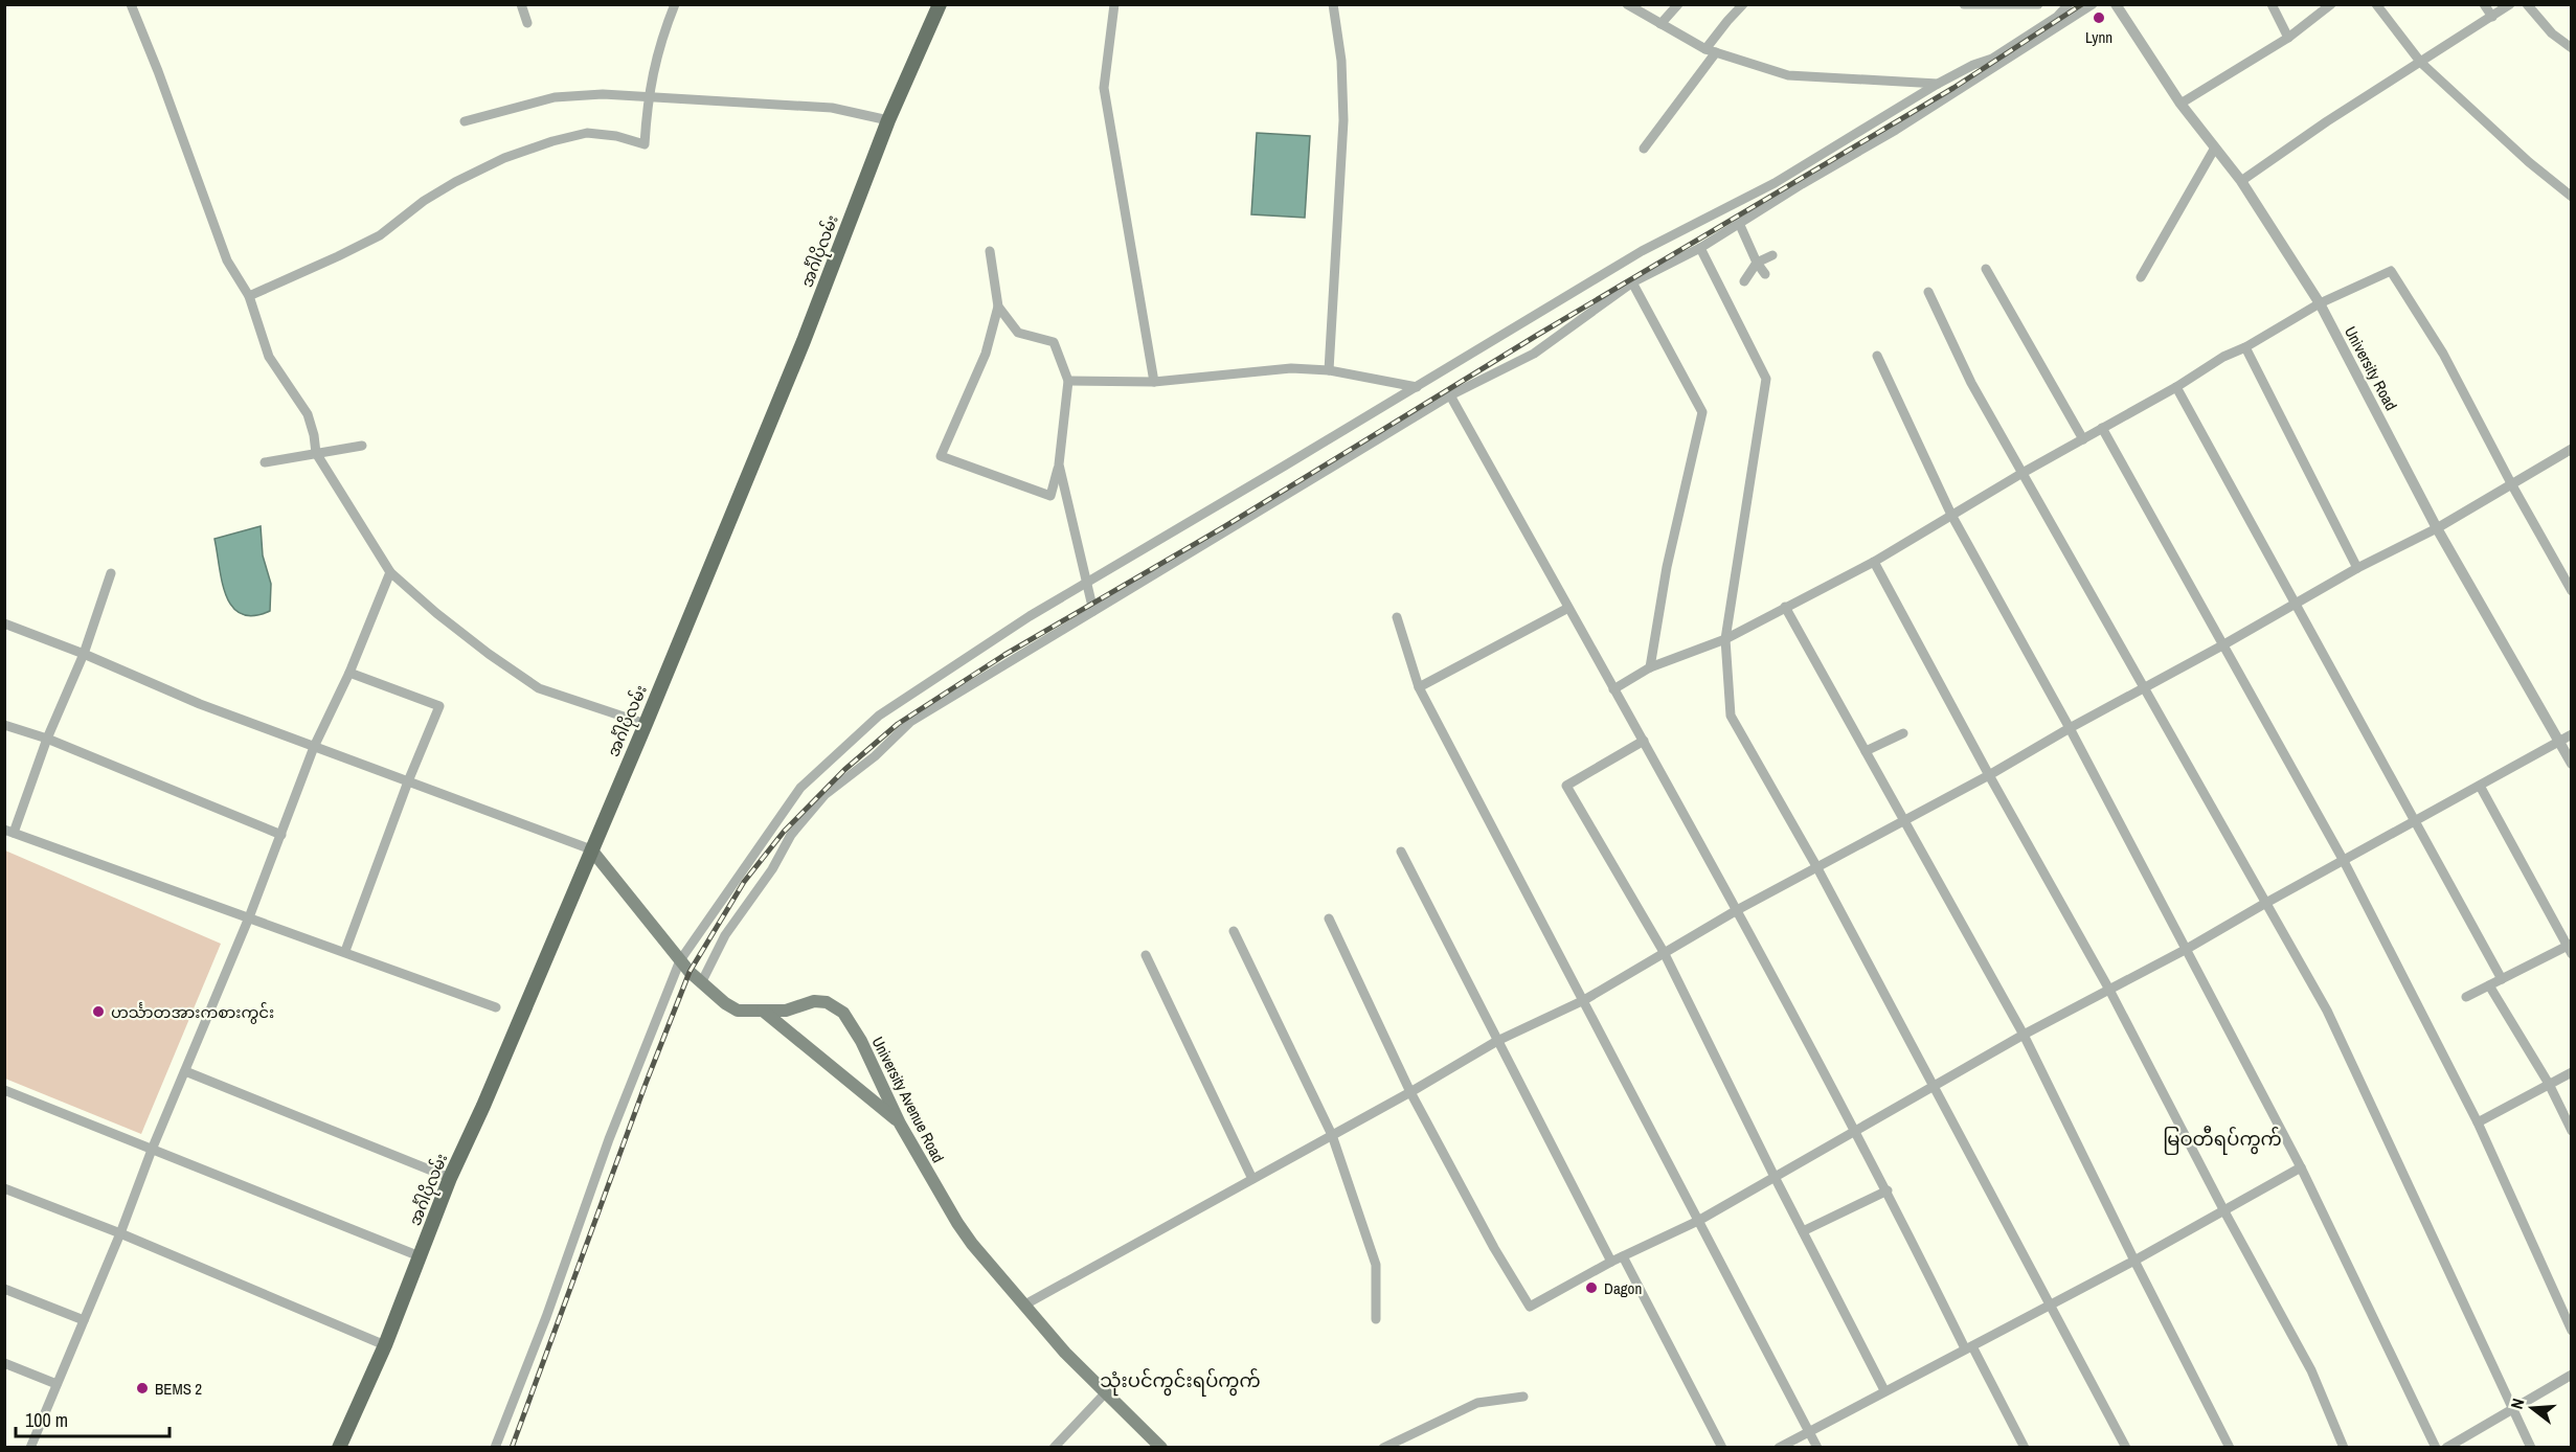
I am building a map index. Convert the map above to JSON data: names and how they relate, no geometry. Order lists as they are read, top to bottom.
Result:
{
  "streets": {
    "main road": ["အင်္ဂါပိုလမ်း", "University Avenue Road"],
    "street": ["University Road"]
  },
  "crossings": [
    ["အင်္ဂါပိုလမ်း", "University Avenue Road"]
  ],
  "districts": ["မြဝတီရပ်ကွက်", "သုံးပင်ကွင်းရပ်ကွက်"],
  "places": [
    "Lynn",
    "ဟင်္သာတအားကစားကွင်း",
    "Dagon",
    "BEMS 2"
  ],
  "scale_bar": "100 m",
  "north": "left"
}
